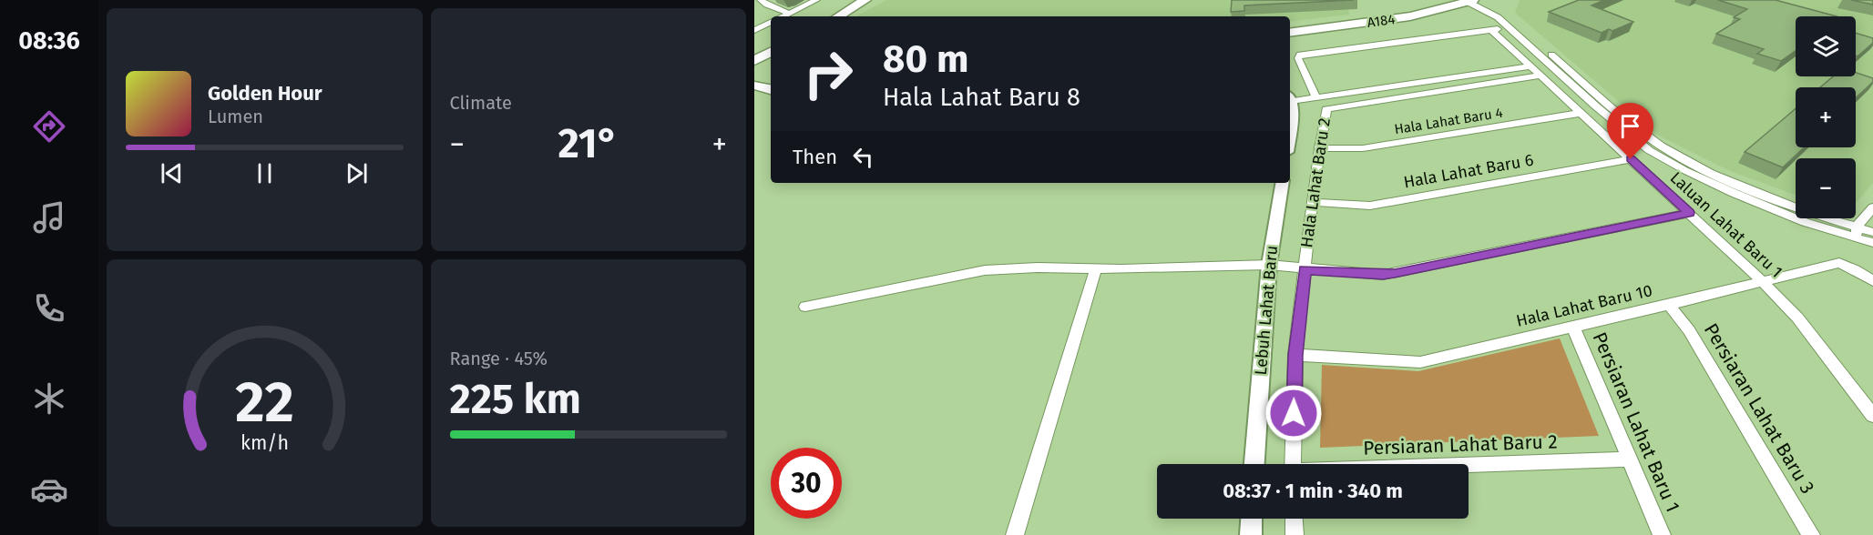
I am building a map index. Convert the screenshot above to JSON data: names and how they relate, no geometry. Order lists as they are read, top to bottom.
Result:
{
  "streets": {
    "main road": ["A184"],
    "street": [
      "Hala Lahat Baru 4",
      "Hala Lahat Baru 6",
      "Hala Lahat Baru 2",
      "Laluan Lahat Baru 1",
      "Hala Lahat Baru 10",
      "Lebuh Lahat Baru",
      "Persiaran Lahat Baru 3",
      "Persiaran Lahat Baru 1",
      "Persiaran Lahat Baru 2"
    ]
  },
  "crossings": [
    ["Hala Lahat Baru 4", "Hala Lahat Baru 2"],
    ["Hala Lahat Baru 4", "Laluan Lahat Baru 1"],
    ["Hala Lahat Baru 6", "Hala Lahat Baru 2"],
    ["Hala Lahat Baru 6", "Laluan Lahat Baru 1"],
    ["Hala Lahat Baru 2", "Laluan Lahat Baru 1"],
    ["Hala Lahat Baru 2", "Hala Lahat Baru 10"],
    ["Laluan Lahat Baru 1", "Hala Lahat Baru 10"],
    ["Hala Lahat Baru 10", "Persiaran Lahat Baru 3"],
    ["Hala Lahat Baru 10", "Persiaran Lahat Baru 1"],
    ["Persiaran Lahat Baru 1", "Persiaran Lahat Baru 2"]
  ],
  "page": {
    "tabs": "08:36",
    "tile": [
      "Climate",
      ["Range · 45%", "225 km"]
    ],
    "map_buttons": ["+", "−"],
    "turn": ["80 m", "Hala Lahat Baru 8"],
    "song": ["Golden Hour", "Lumen"],
    "heat": ["−", "21°", "+"],
    "then": "Then",
    "limit": "30",
    "trip": "08:37 · 1 min · 340 m",
    "gauge": ["22", "km/h"]
  }
}
